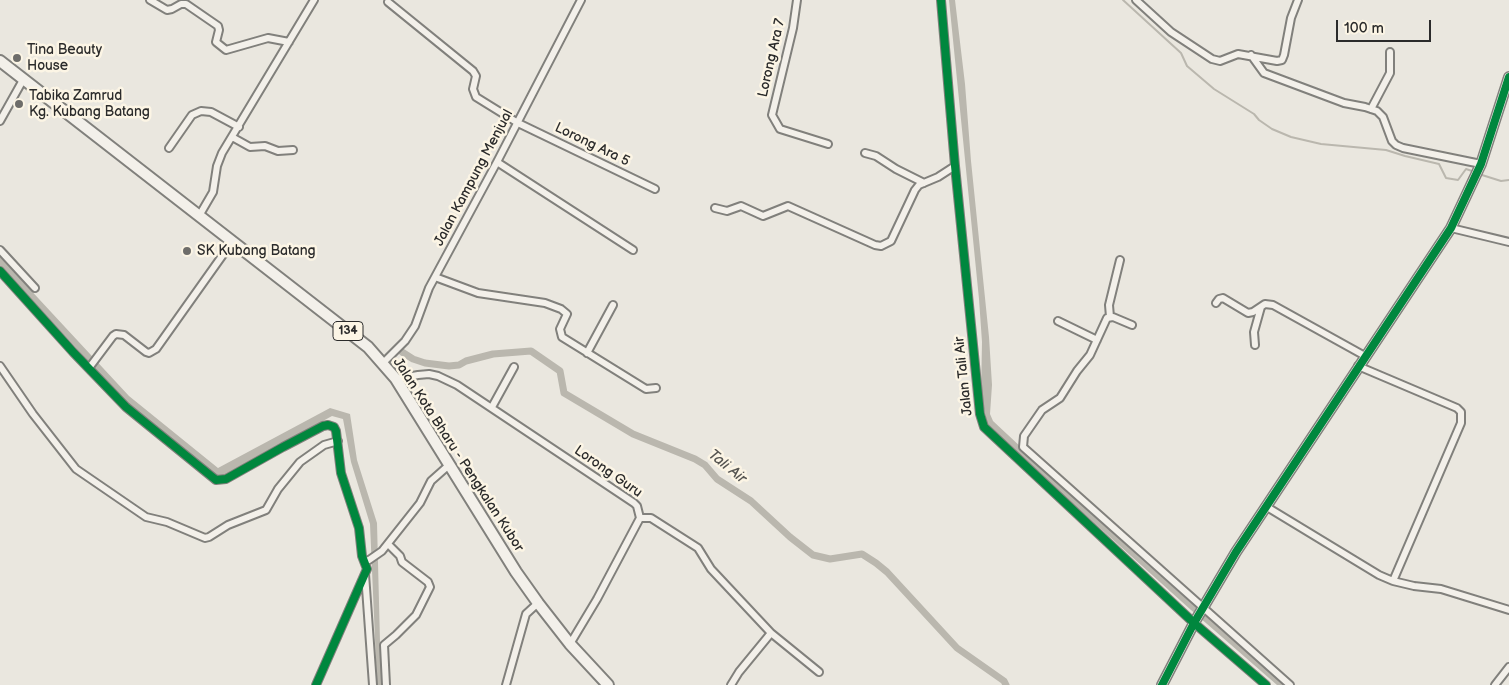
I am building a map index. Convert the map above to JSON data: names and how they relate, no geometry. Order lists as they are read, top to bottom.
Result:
{
  "streets": {
    "main road": ["134", "Jalan Kota Bharu - Pengkalan Kubor"],
    "street": [
      "Lorong Ara 7",
      "Lorong Ara 5",
      "Jalan Kampung Menjual",
      "Jalan Tali Air",
      "Lorong Guru"
    ]
  },
  "crossings": [
    ["Lorong Ara 5", "Jalan Kampung Menjual"],
    ["Jalan Kampung Menjual", "Jalan Kota Bharu - Pengkalan Kubor"],
    ["Jalan Kota Bharu - Pengkalan Kubor", "Lorong Guru"]
  ],
  "water": ["Tali Air"],
  "places": ["Tina Beauty House", "Tabika Zamrud Kg. Kubang Batang", "SK Kubang Batang"],
  "scale_bar": "100 m"
}
